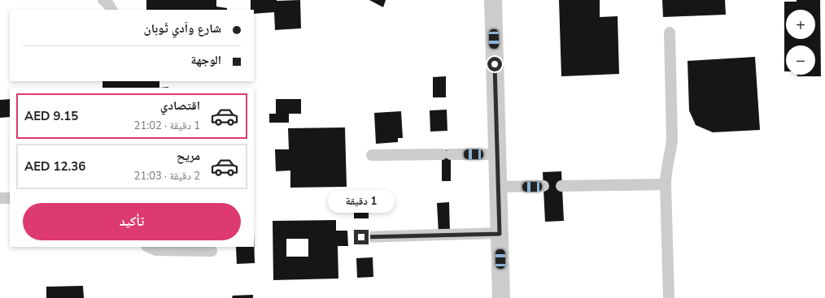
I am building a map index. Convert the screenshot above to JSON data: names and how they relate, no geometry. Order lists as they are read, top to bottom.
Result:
{
  "page": {
    "map_buttons": ["+", "−"],
    "banner": ["شارع واَدي ثَوبان", "الوجهة"],
    "list": [
      {
        "name": "اقتصادي",
        "note": "1 دقيقة · 21:02",
        "value": "AED 9.15"
      },
      {
        "name": "مريح",
        "note": "2 دقيقة · 21:03",
        "value": "AED 12.36"
      }
    ],
    "bubble": "1 دقيقة",
    "buttons": "تأكيد"
  }
}
